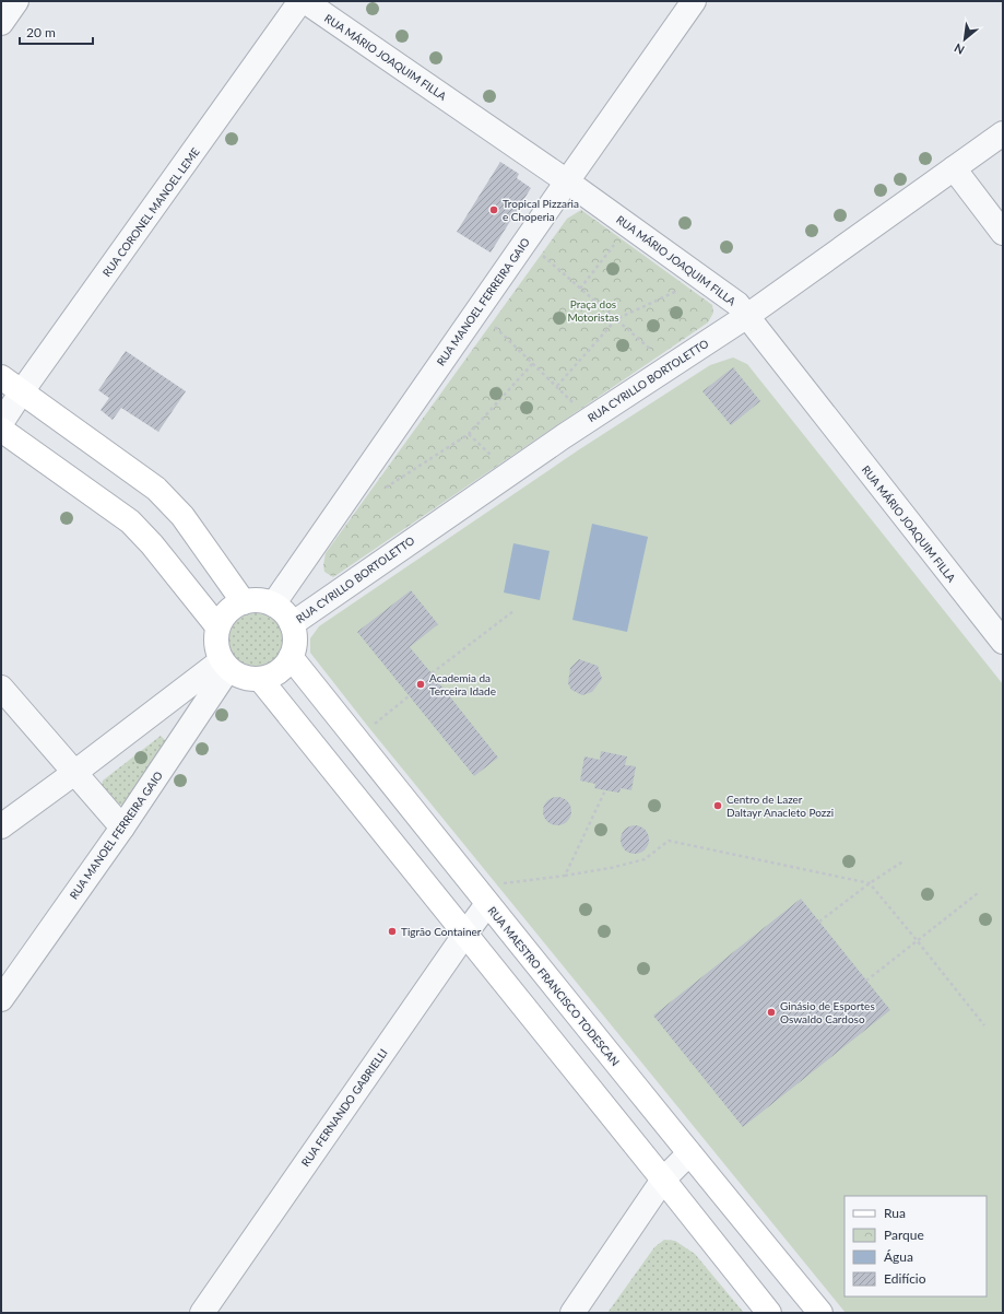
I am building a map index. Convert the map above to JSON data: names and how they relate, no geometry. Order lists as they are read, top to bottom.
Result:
{
  "streets": {
    "main road": ["RUA MAESTRO FRANCISCO TODESCAN"],
    "street": [
      "RUA MÁRIO JOAQUIM FILLA",
      "RUA CORONEL MANOEL LEME",
      "RUA MANOEL FERREIRA GAIO",
      "RUA CYRILLO BORTOLETTO",
      "RUA FERNANDO GABRIELLI"
    ]
  },
  "crossings": [
    ["RUA MÁRIO JOAQUIM FILLA", "RUA MANOEL FERREIRA GAIO"],
    ["RUA MÁRIO JOAQUIM FILLA", "RUA CYRILLO BORTOLETTO"],
    ["RUA MANOEL FERREIRA GAIO", "RUA CYRILLO BORTOLETTO"],
    ["RUA MANOEL FERREIRA GAIO", "RUA MAESTRO FRANCISCO TODESCAN"],
    ["RUA CYRILLO BORTOLETTO", "RUA MAESTRO FRANCISCO TODESCAN"],
    ["RUA MAESTRO FRANCISCO TODESCAN", "RUA FERNANDO GABRIELLI"]
  ],
  "parks": ["Praça dos Motoristas"],
  "places": [
    "Tropical Pizzaria e Choperia",
    "Academia da Terceira Idade",
    "Centro de Lazer Daltayr Anacleto Pozzi",
    "Tigrão Container",
    "Ginásio de Esportes Oswaldo Cardoso"
  ],
  "legend": [
    "Rua",
    "Parque",
    "Água",
    "Edifício"
  ],
  "scale_bar": "20 m",
  "north": "bottom left"
}
